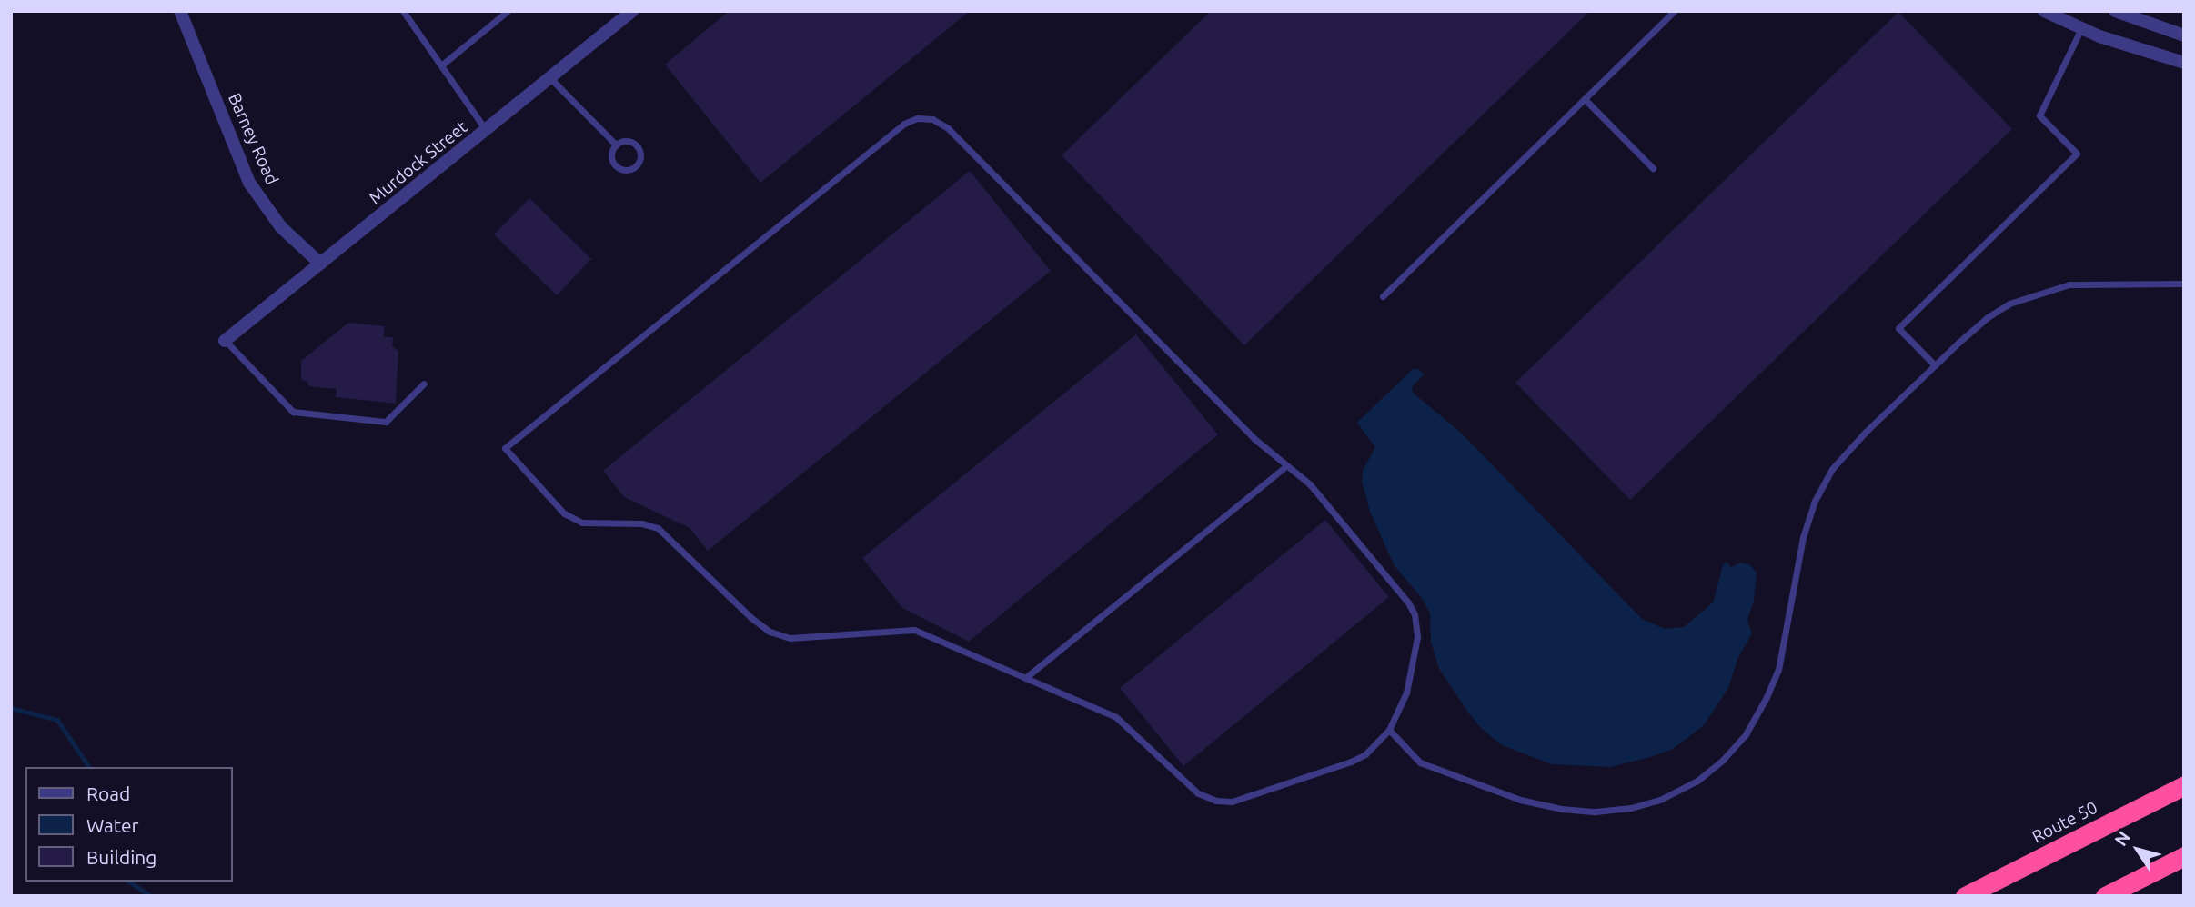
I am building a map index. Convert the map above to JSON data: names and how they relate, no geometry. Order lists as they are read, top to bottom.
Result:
{
  "streets": {
    "highway": ["Route 50"],
    "street": ["Barney Road", "Murdock Street"]
  },
  "crossings": [
    ["Barney Road", "Murdock Street"]
  ],
  "legend": ["Road", "Water", "Building"],
  "north": "top left"
}
